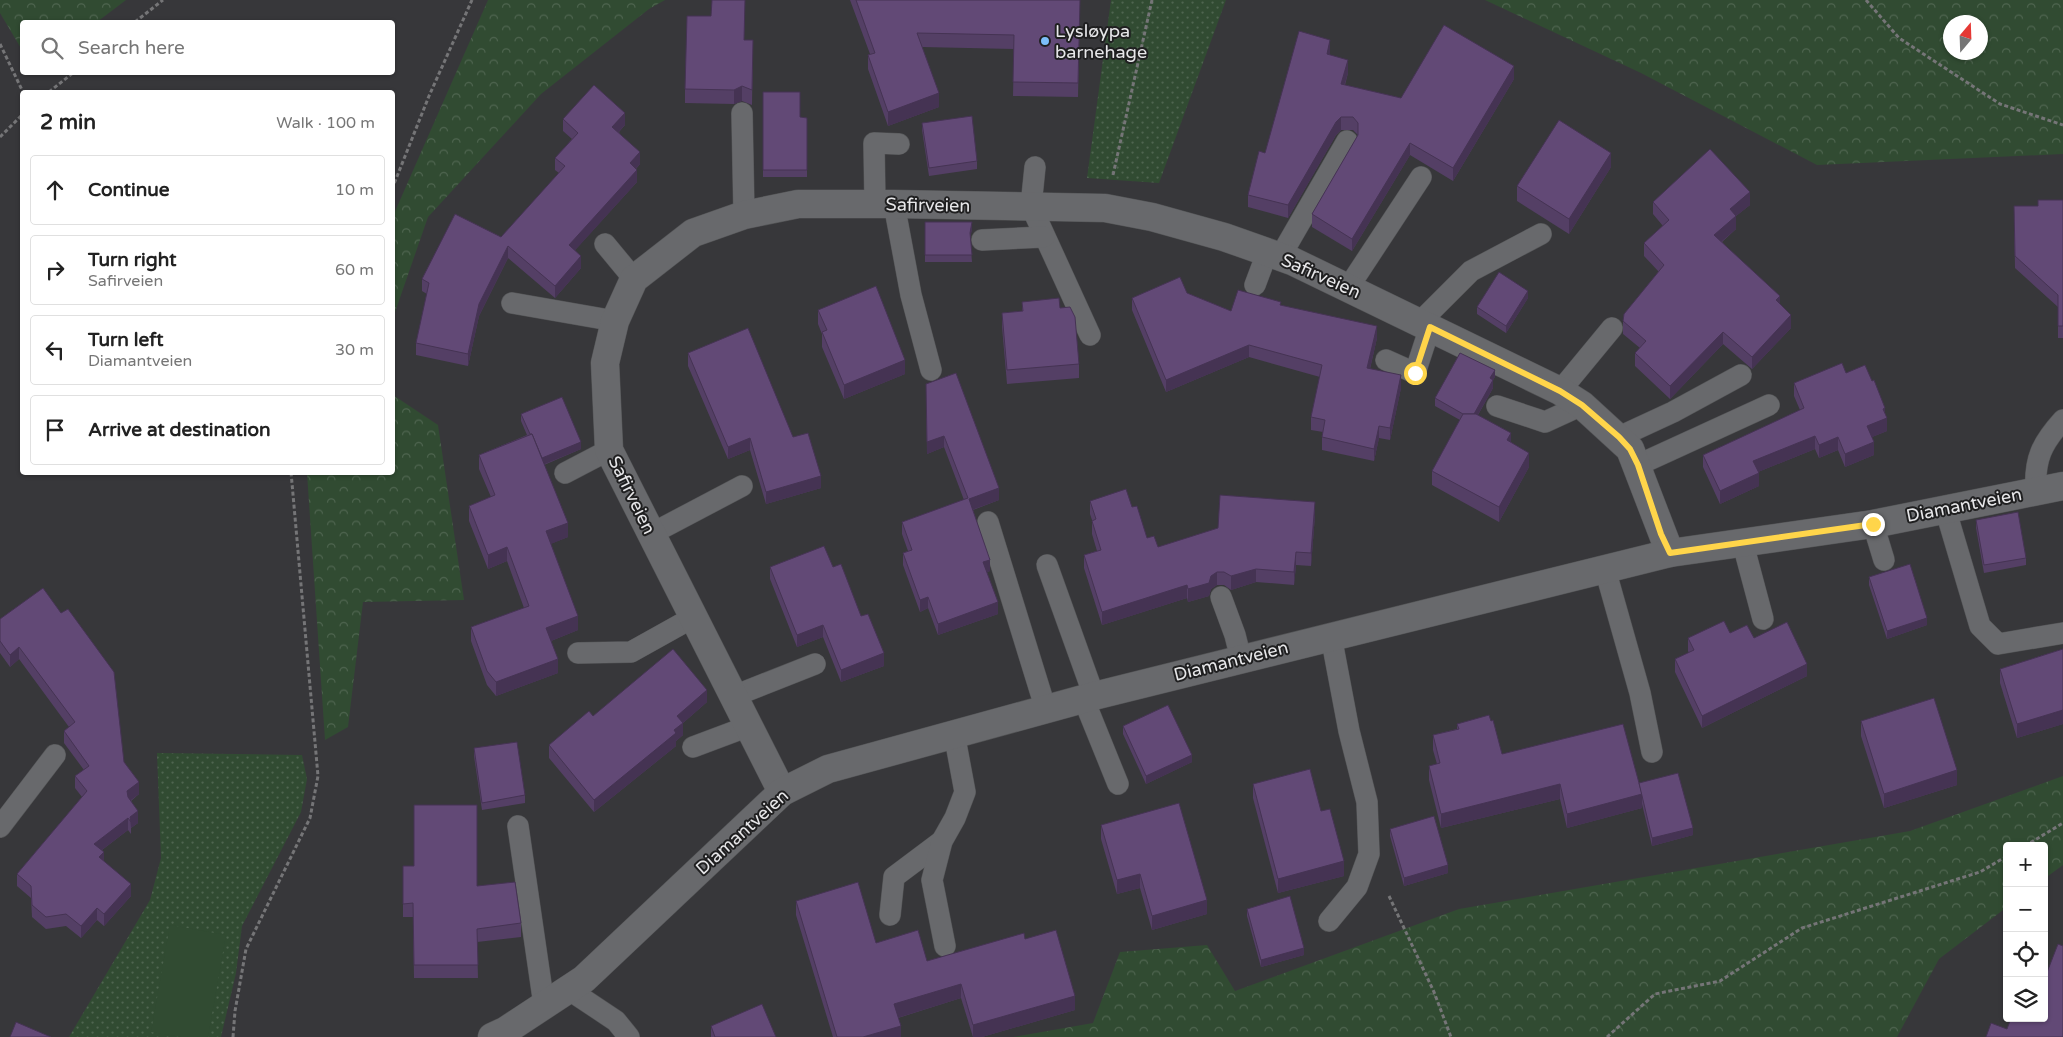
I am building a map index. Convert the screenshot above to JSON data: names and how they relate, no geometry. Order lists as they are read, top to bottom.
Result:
{
  "streets": {
    "street": ["Safirveien", "Diamantveien"]
  },
  "crossings": [
    ["Safirveien", "Diamantveien"]
  ],
  "places": ["Lysløypa barnehage"],
  "north": "top",
  "page": {
    "search": "Search here",
    "heading": ["2 min", "Walk · 100 m"],
    "list": [
      ["Continue", "10 m"],
      ["Turn right", "Safirveien", "60 m"],
      ["Turn left", "Diamantveien", "30 m"],
      "Arrive at destination"
    ],
    "map_buttons": ["+", "−"]
  }
}
